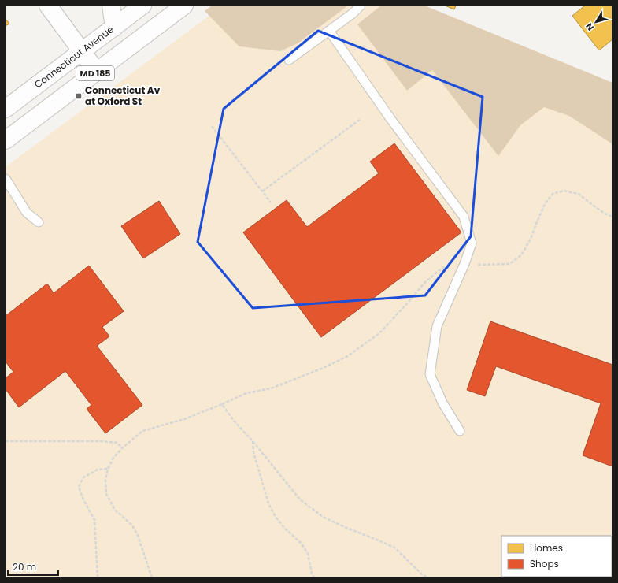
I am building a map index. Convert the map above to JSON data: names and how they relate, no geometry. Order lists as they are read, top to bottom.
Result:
{
  "streets": {
    "main road": ["Connecticut Avenue", "MD 185"]
  },
  "places": {
    "transit": ["Connecticut Av at Oxford St"]
  },
  "legend": ["Homes", "Shops"],
  "scale_bar": "20 m",
  "north": "bottom left"
}
